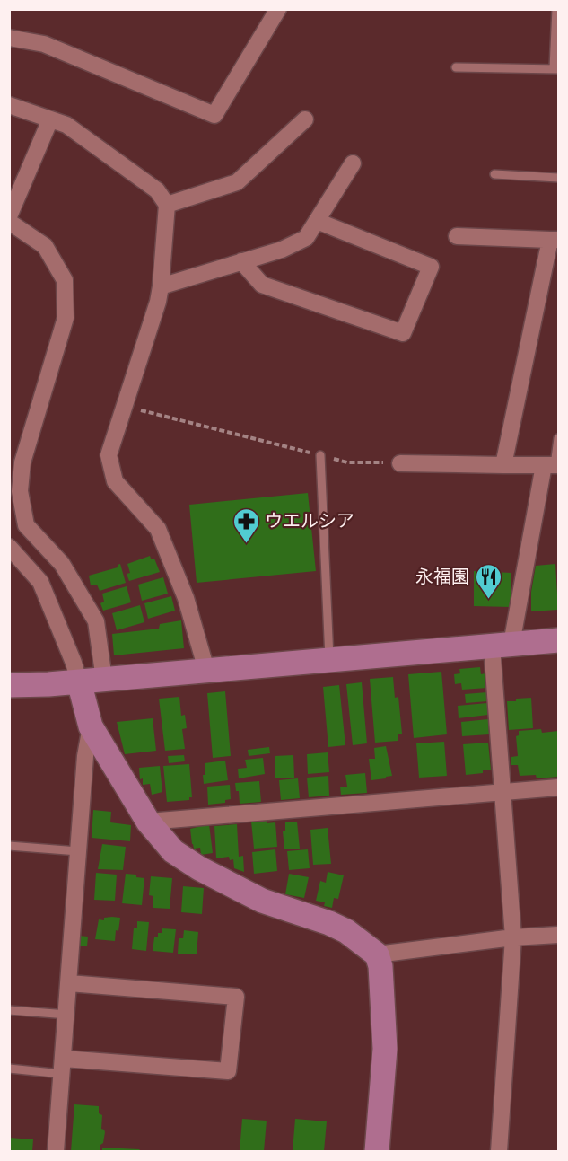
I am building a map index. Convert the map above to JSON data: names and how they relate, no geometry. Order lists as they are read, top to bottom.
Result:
{
  "places": {
    "pharmacy": ["ウエルシア"],
    "restaurant": ["永福園"]
  }
}
